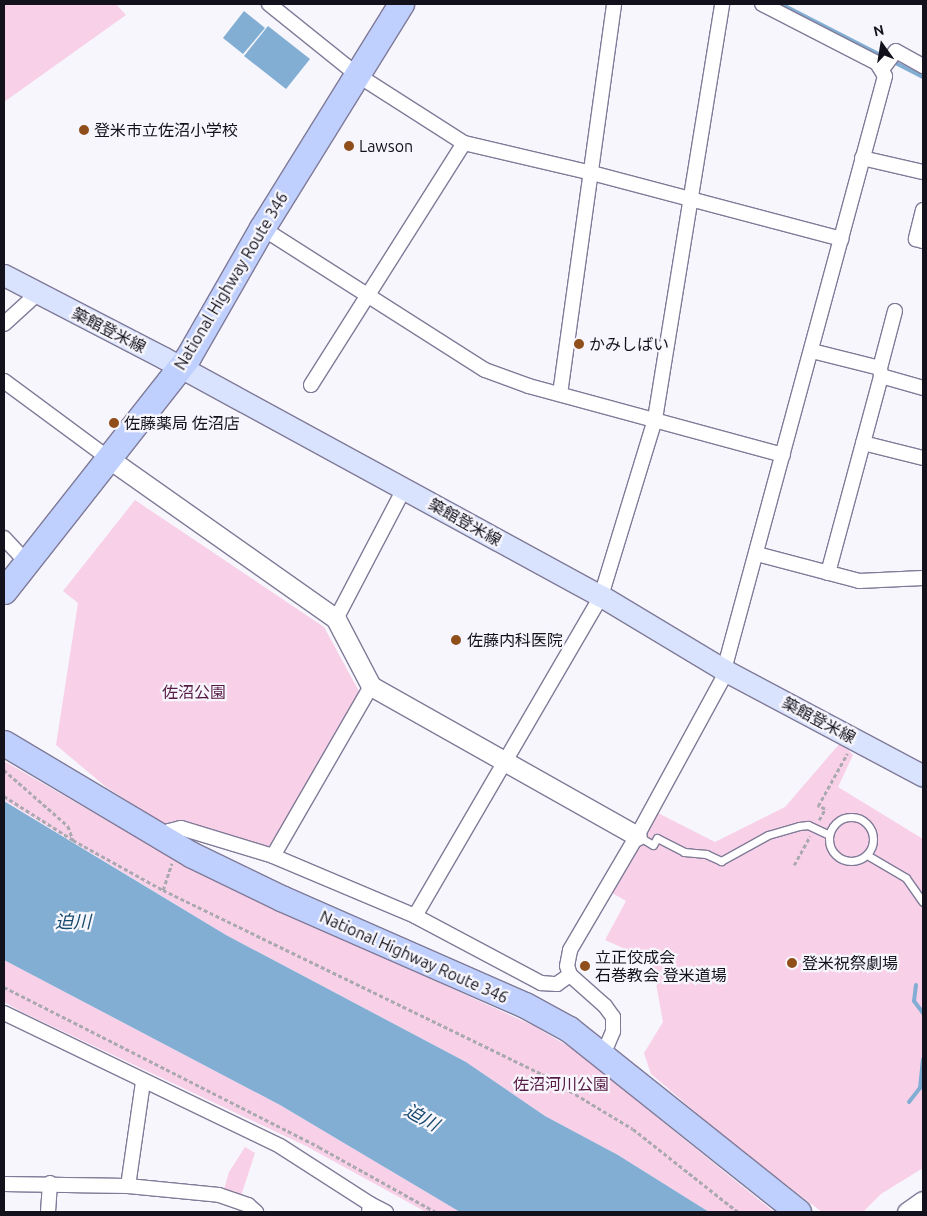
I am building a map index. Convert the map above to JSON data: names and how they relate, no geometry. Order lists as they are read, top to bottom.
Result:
{
  "streets": {
    "highway": ["National Highway Route 346"],
    "main road": ["築館登米線"]
  },
  "crossings": [
    ["National Highway Route 346", "築館登米線"]
  ],
  "water": ["迫川"],
  "parks": ["佐沼公園", "佐沼河川公園"],
  "places": [
    "登米市立佐沼小学校",
    "Lawson",
    "かみしばい",
    "佐藤薬局 佐沼店",
    "佐藤内科医院",
    "登米祝祭劇場",
    "立正佼成会 石巻教会 登米道場"
  ],
  "north": "top"
}
